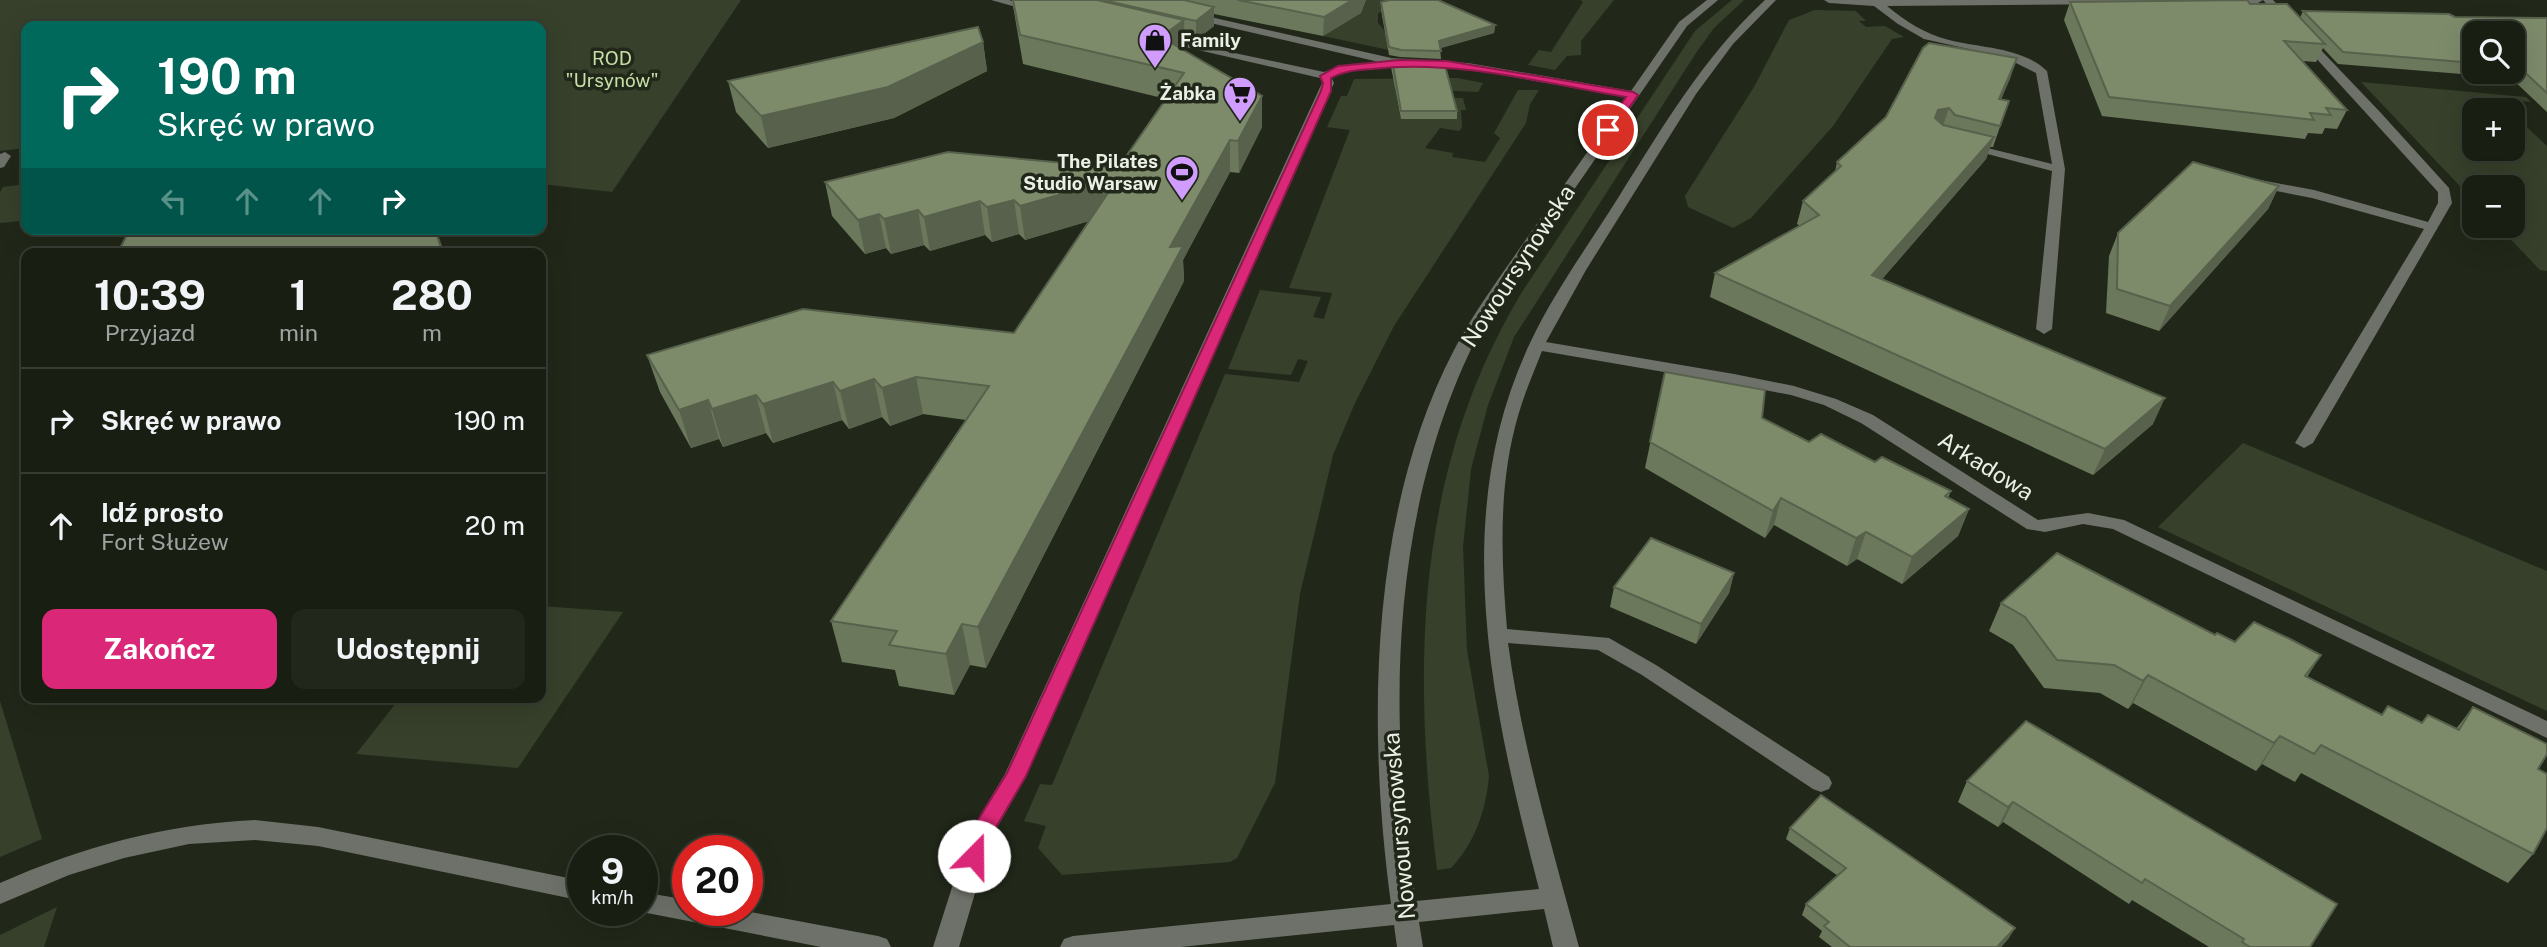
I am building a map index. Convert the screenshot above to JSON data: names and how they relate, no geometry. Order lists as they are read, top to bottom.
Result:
{
  "streets": {
    "street": ["Nowoursynowska", "Arkadowa"]
  },
  "parks": ["ROD \"Ursynów\""],
  "places": {
    "shop": ["Family"],
    "supermarket": ["Żabka"],
    "sports": ["The Pilates Studio Warsaw"]
  },
  "page": {
    "map_buttons": ["+", "−"],
    "turn": ["190 m", "Skręć w prawo"],
    "eta": [
      "10:39",
      "Przyjazd",
      "1",
      "min",
      "280",
      "m"
    ],
    "list": [
      {
        "name": "Skręć w prawo",
        "value": "190 m"
      },
      {
        "name": "Idź prosto",
        "note": "Fort Służew",
        "value": "20 m"
      }
    ],
    "buttons": ["Zakończ", "Udostępnij"],
    "speed": "9 km/h",
    "limit": "20"
  }
}
